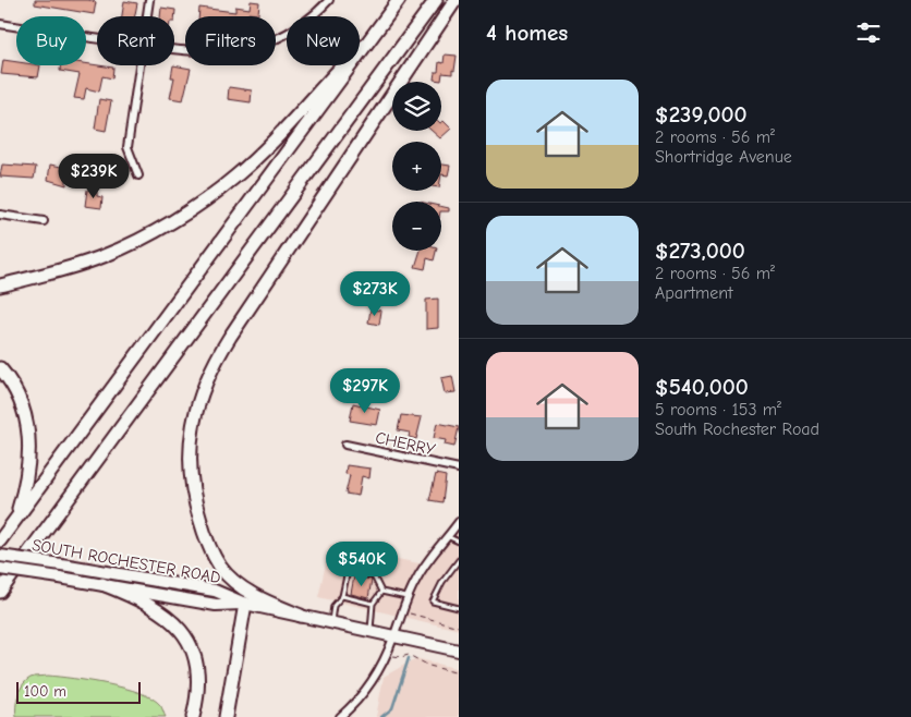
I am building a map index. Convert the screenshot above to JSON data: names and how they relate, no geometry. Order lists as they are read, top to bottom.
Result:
{
  "streets": {
    "main road": ["SOUTH ROCHESTER ROAD"],
    "street": ["CHERRY"]
  },
  "scale_bar": "100 m",
  "page": {
    "heading": "4 homes",
    "chip": [
      "Buy",
      "Rent",
      "Filters",
      "New"
    ],
    "list": [
      {
        "name": "$239,000",
        "note": "2 rooms · 56 m² · Shortridge Avenue"
      },
      {
        "name": "$273,000",
        "note": "2 rooms · 56 m² · Apartment"
      },
      {
        "name": "$540,000",
        "note": "5 rooms · 153 m² · South Rochester Road"
      }
    ],
    "map_buttons": ["+", "−"],
    "price": [
      "$239K",
      "$273K",
      "$297K",
      "$540K"
    ],
    "scale": "100 m"
  }
}
